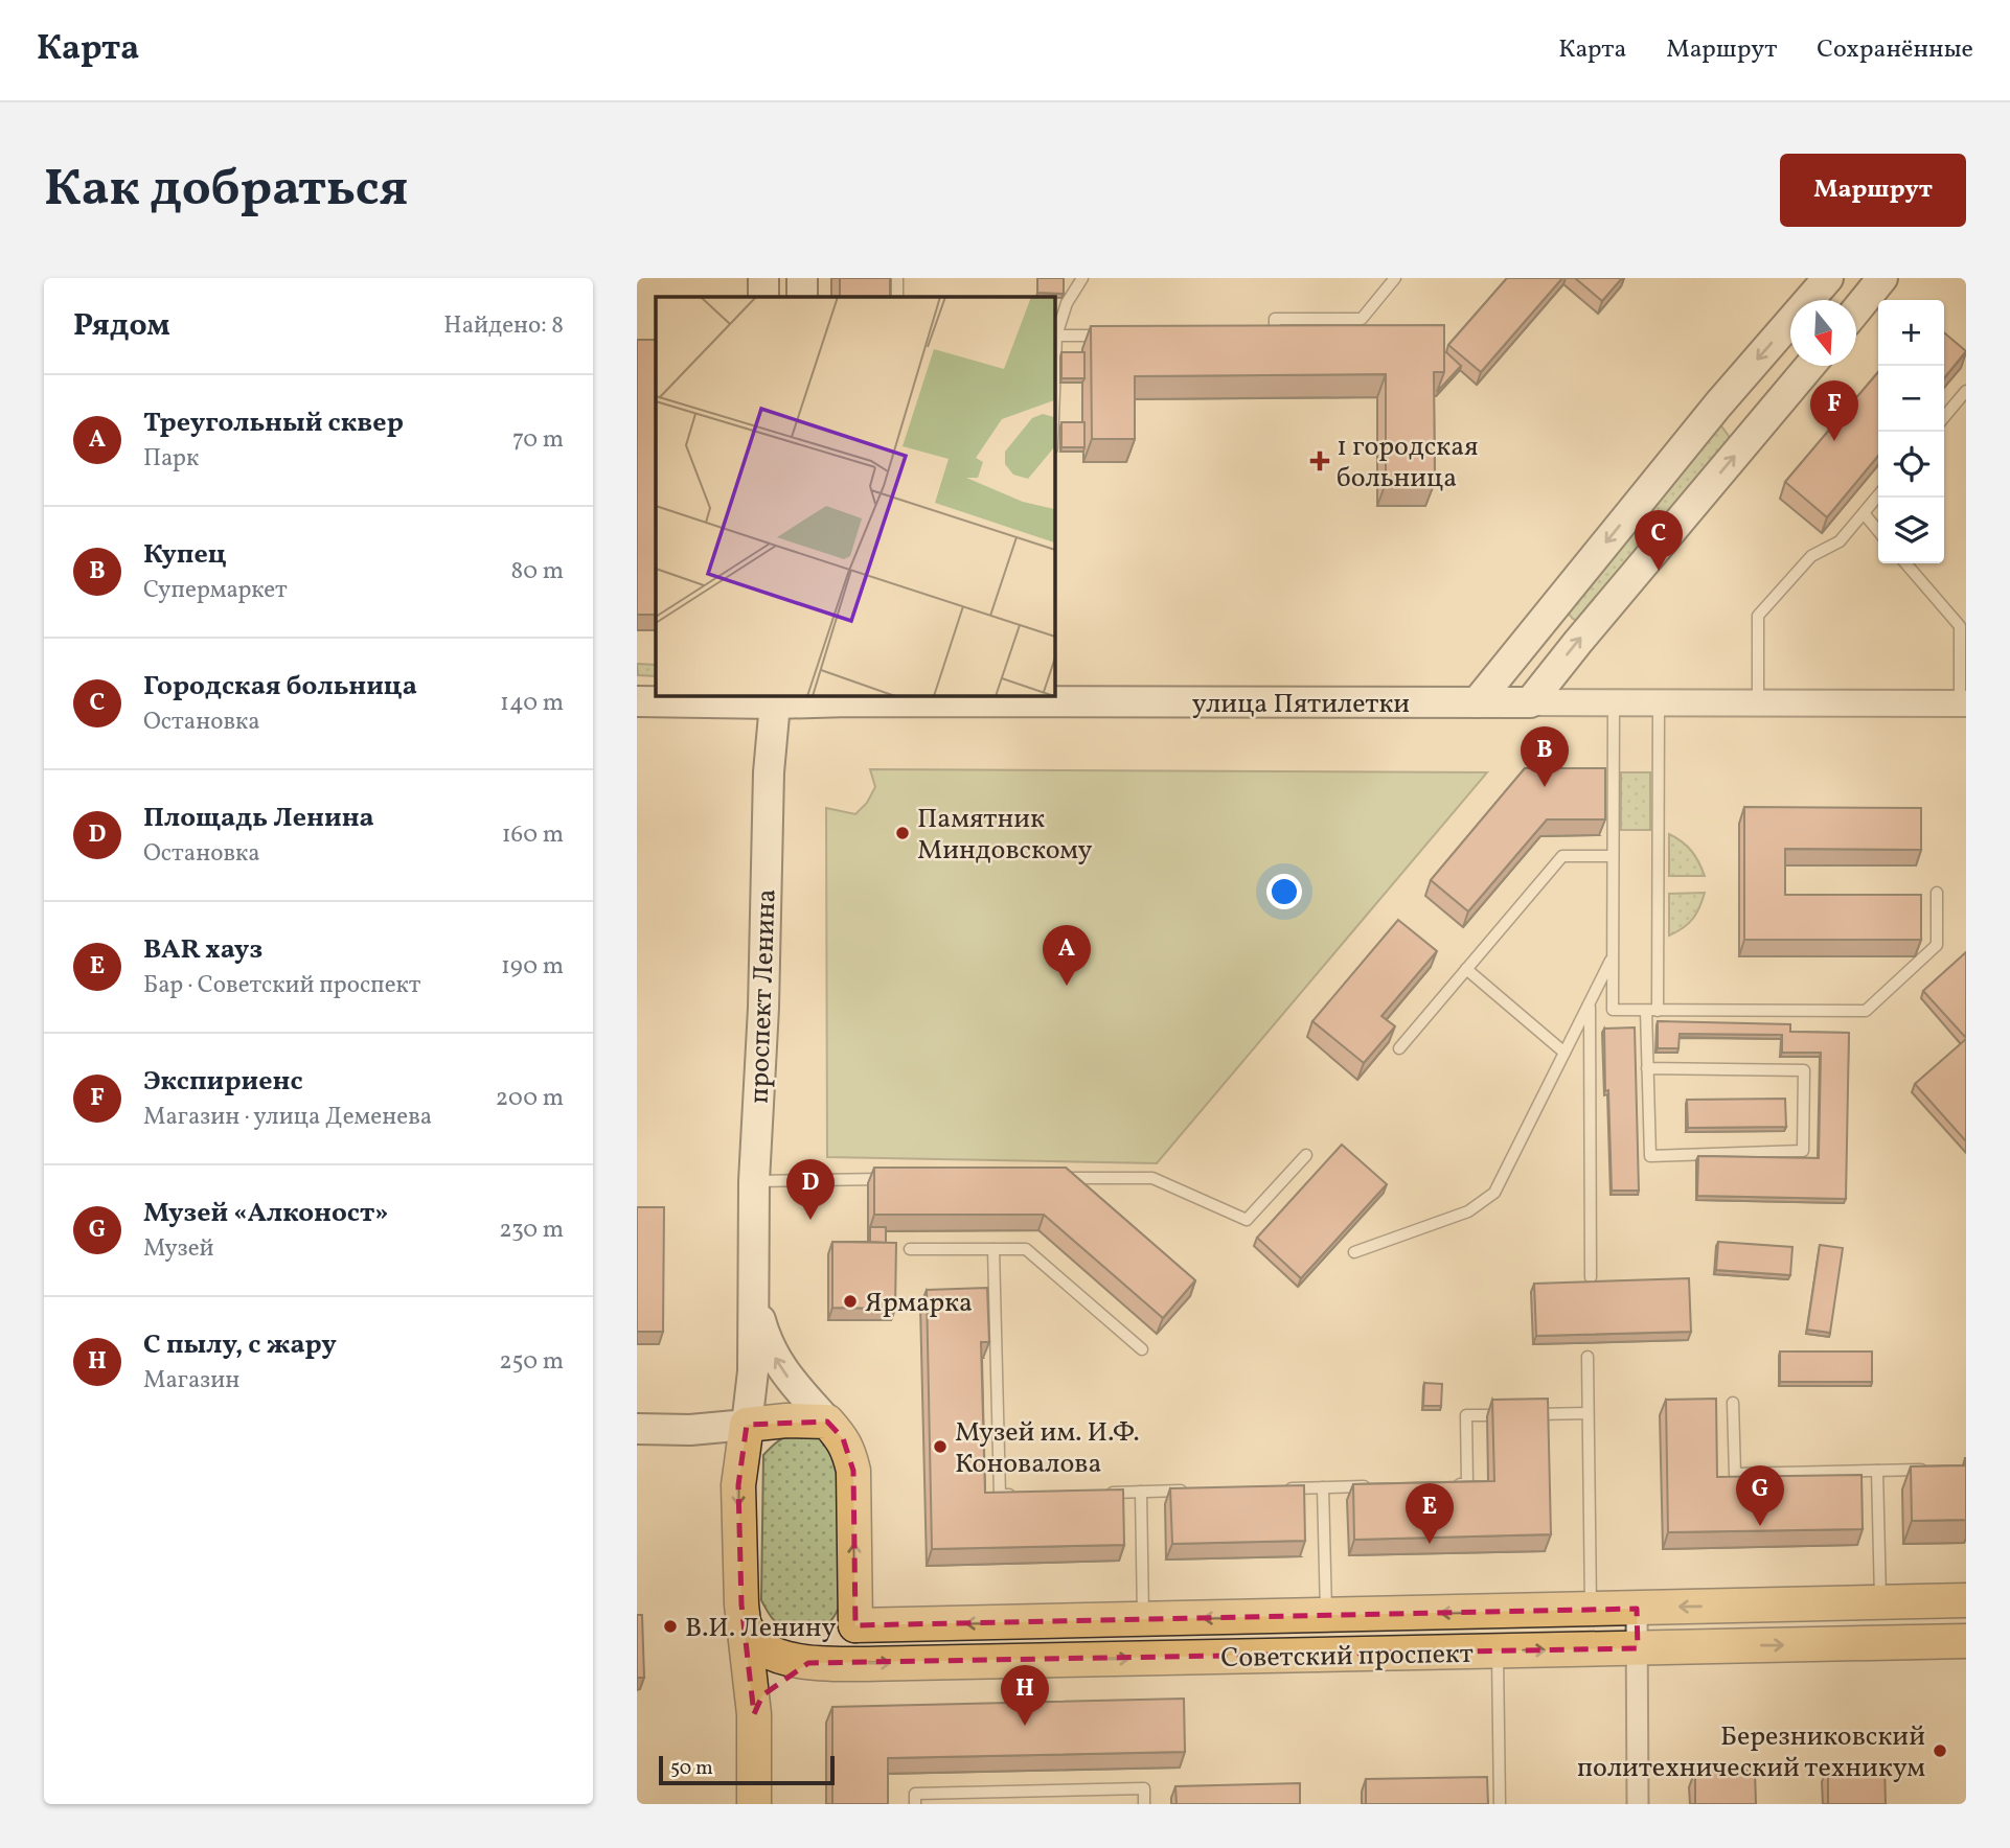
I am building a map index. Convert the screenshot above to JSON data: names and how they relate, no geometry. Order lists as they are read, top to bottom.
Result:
{
  "streets": {
    "main road": ["улица Пятилетки", "проспект Ленина", "Советский проспект"]
  },
  "crossings": [
    ["улица Пятилетки", "проспект Ленина"],
    ["проспект Ленина", "Советский проспект"]
  ],
  "places": {
    "health": ["1 городская больница"],
    "other": [
      "Памятник Миндовскому",
      "Ярмарка",
      "Музей им. И.Ф. Коновалова",
      "В.И. Ленину",
      "Березниковский политехнический техникум"
    ]
  },
  "scale_bar": "50 m",
  "north": "bottom",
  "page": {
    "header": "Карта",
    "nav": ["Карта", "Маршрут", "Сохранённые"],
    "buttons": "Маршрут",
    "title": "Как добраться",
    "heading": ["Рядом", "Найдено: 8"],
    "map_buttons": ["+", "−"],
    "list": [
      {
        "mark": "A",
        "name": "Треугольный сквер",
        "note": "Парк",
        "value": "70 m"
      },
      {
        "mark": "B",
        "name": "Купец",
        "note": "Супермаркет",
        "value": "80 m"
      },
      {
        "mark": "C",
        "name": "Городская больница",
        "note": "Остановка",
        "value": "140 m"
      },
      {
        "mark": "D",
        "name": "Площадь Ленина",
        "note": "Остановка",
        "value": "160 m"
      },
      {
        "mark": "E",
        "name": "BAR хауз",
        "note": "Бар · Советский проспект",
        "value": "190 m"
      },
      {
        "mark": "F",
        "name": "Экспириенс",
        "note": "Магазин · улица Деменева",
        "value": "200 m"
      },
      {
        "mark": "G",
        "name": "Музей «Алконост»",
        "note": "Музей",
        "value": "230 m"
      },
      {
        "mark": "H",
        "name": "С пылу, с жару",
        "note": "Магазин",
        "value": "250 m"
      }
    ],
    "pins": [
      "F",
      "C",
      "B",
      "A",
      "D",
      "G",
      "E",
      "H"
    ],
    "scale": "50 m"
  }
}
